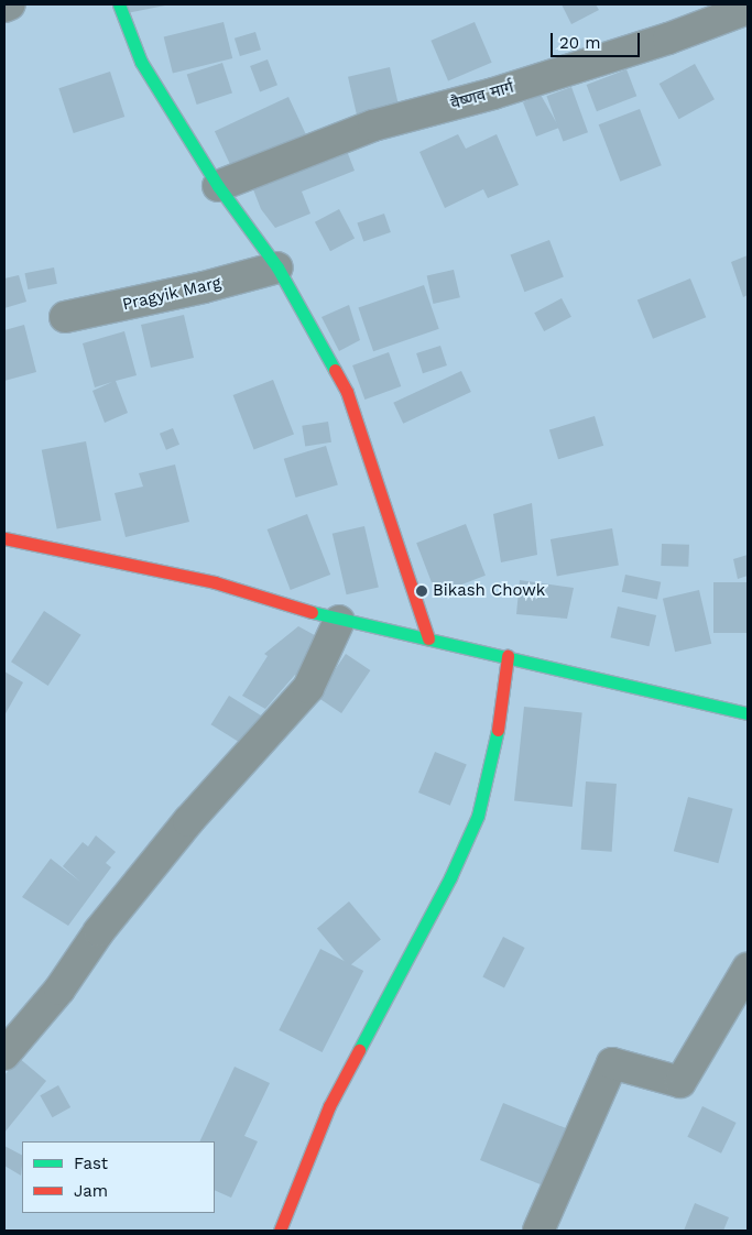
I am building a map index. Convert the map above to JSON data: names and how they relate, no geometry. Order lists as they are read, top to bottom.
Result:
{
  "streets": {
    "street": ["वैष्णव मार्ग", "Pragyik Marg"]
  },
  "places": ["Bikash Chowk"],
  "legend": ["Fast", "Jam"],
  "scale_bar": "20 m"
}
